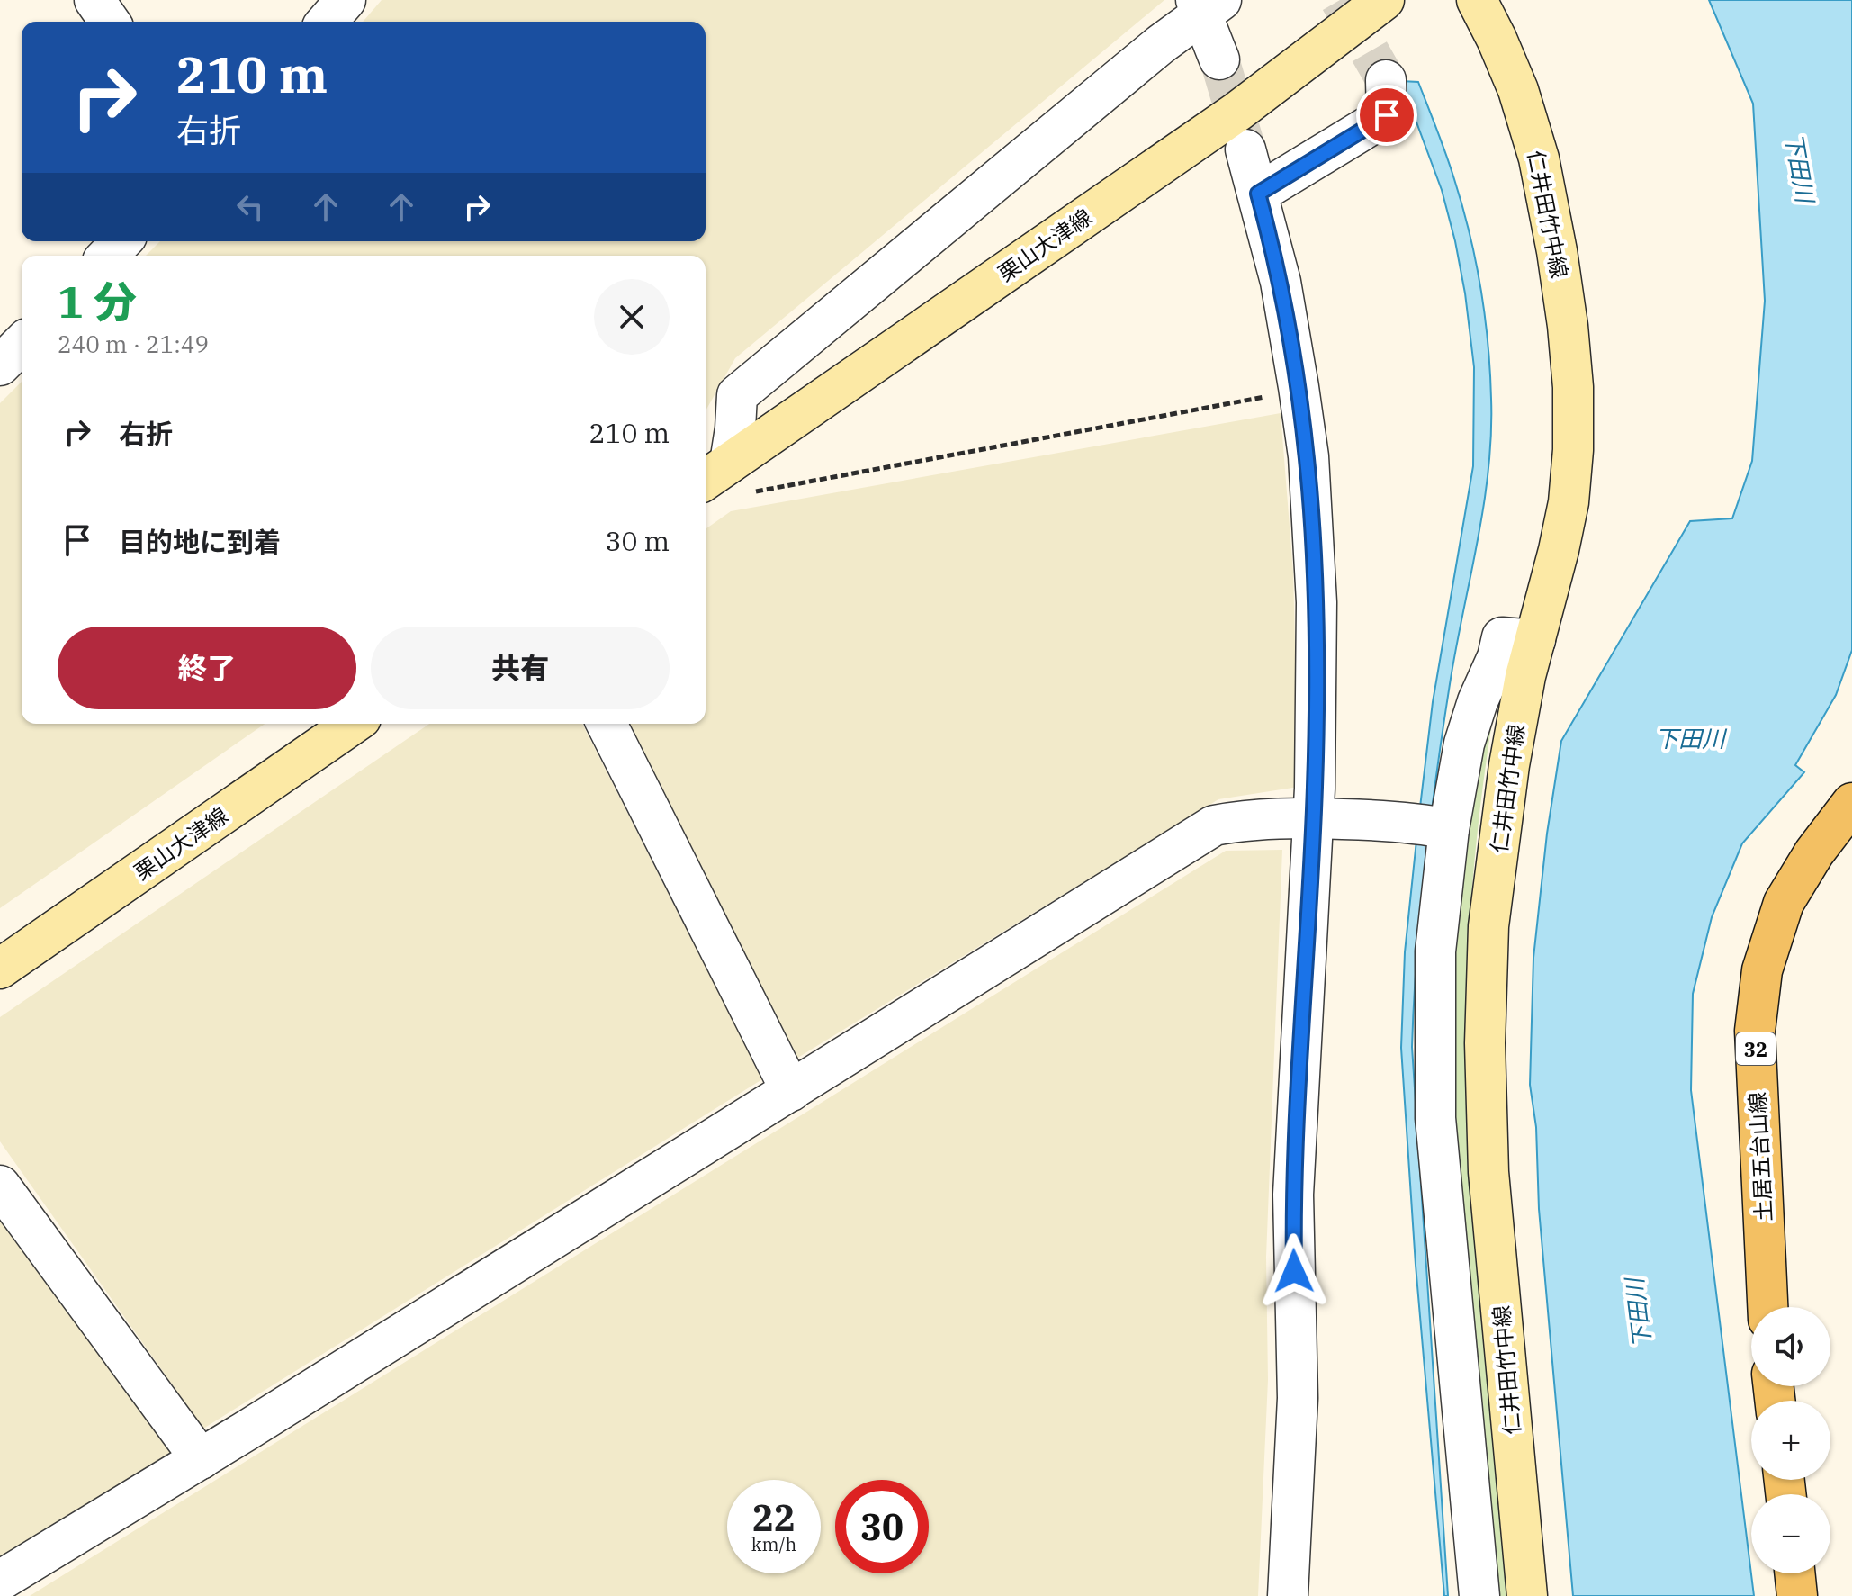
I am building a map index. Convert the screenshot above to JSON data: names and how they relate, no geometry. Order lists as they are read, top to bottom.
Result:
{
  "streets": {
    "main road": [
      "仁井田竹中線",
      "栗山大津線",
      "32",
      "土居五台山線"
    ]
  },
  "water": ["下田川"],
  "page": {
    "turn": ["210 m", "右折"],
    "heading": ["1 分", "240 m · 21:49"],
    "list": [
      {
        "name": "右折",
        "value": "210 m"
      },
      {
        "name": "目的地に到着",
        "value": "30 m"
      }
    ],
    "buttons": ["終了", "共有"],
    "map_buttons": ["+", "−"],
    "speed": "22 km/h",
    "limit": "30"
  }
}
